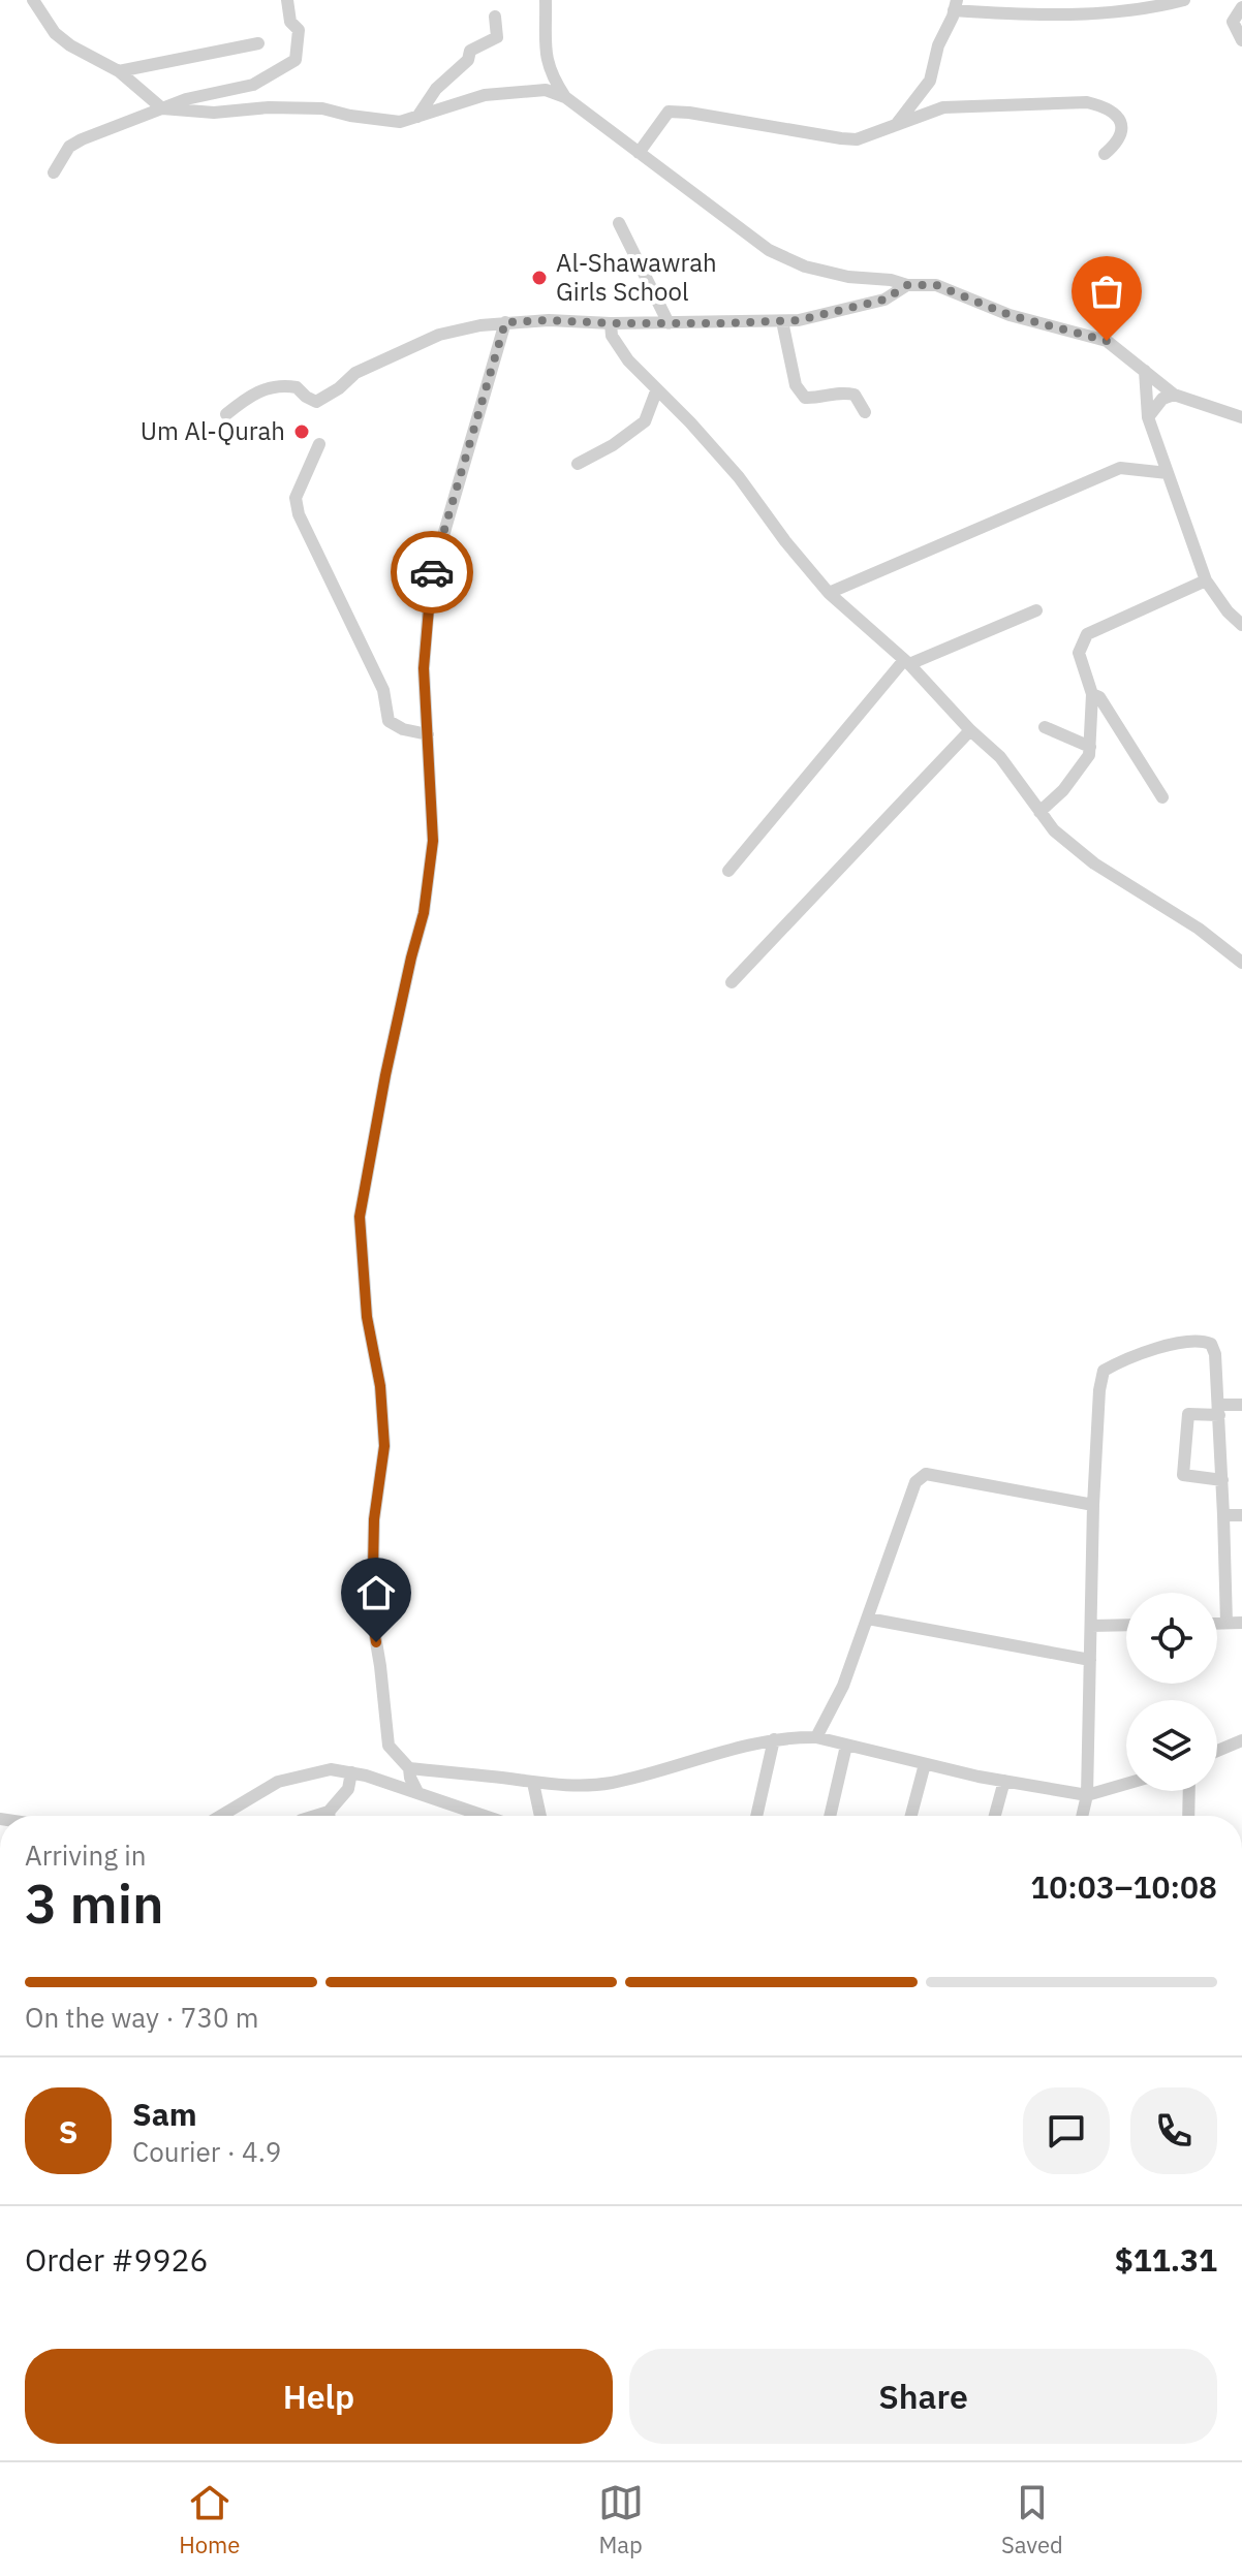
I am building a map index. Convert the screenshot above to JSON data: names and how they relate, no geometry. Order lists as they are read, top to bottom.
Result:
{
  "places": ["Al-Shawawrah Girls School", "Um Al-Qurah"],
  "page": {
    "heading": ["3 min", "Arriving in", "10:03–10:08"],
    "panel": [
      "Sam",
      "Courier · 4.9",
      "Order #9926",
      "$11.31"
    ],
    "bar": "On the way · 730 m",
    "round": "S",
    "buttons": ["Help", "Share"],
    "tabs": ["Home", "Map", "Saved"]
  }
}
